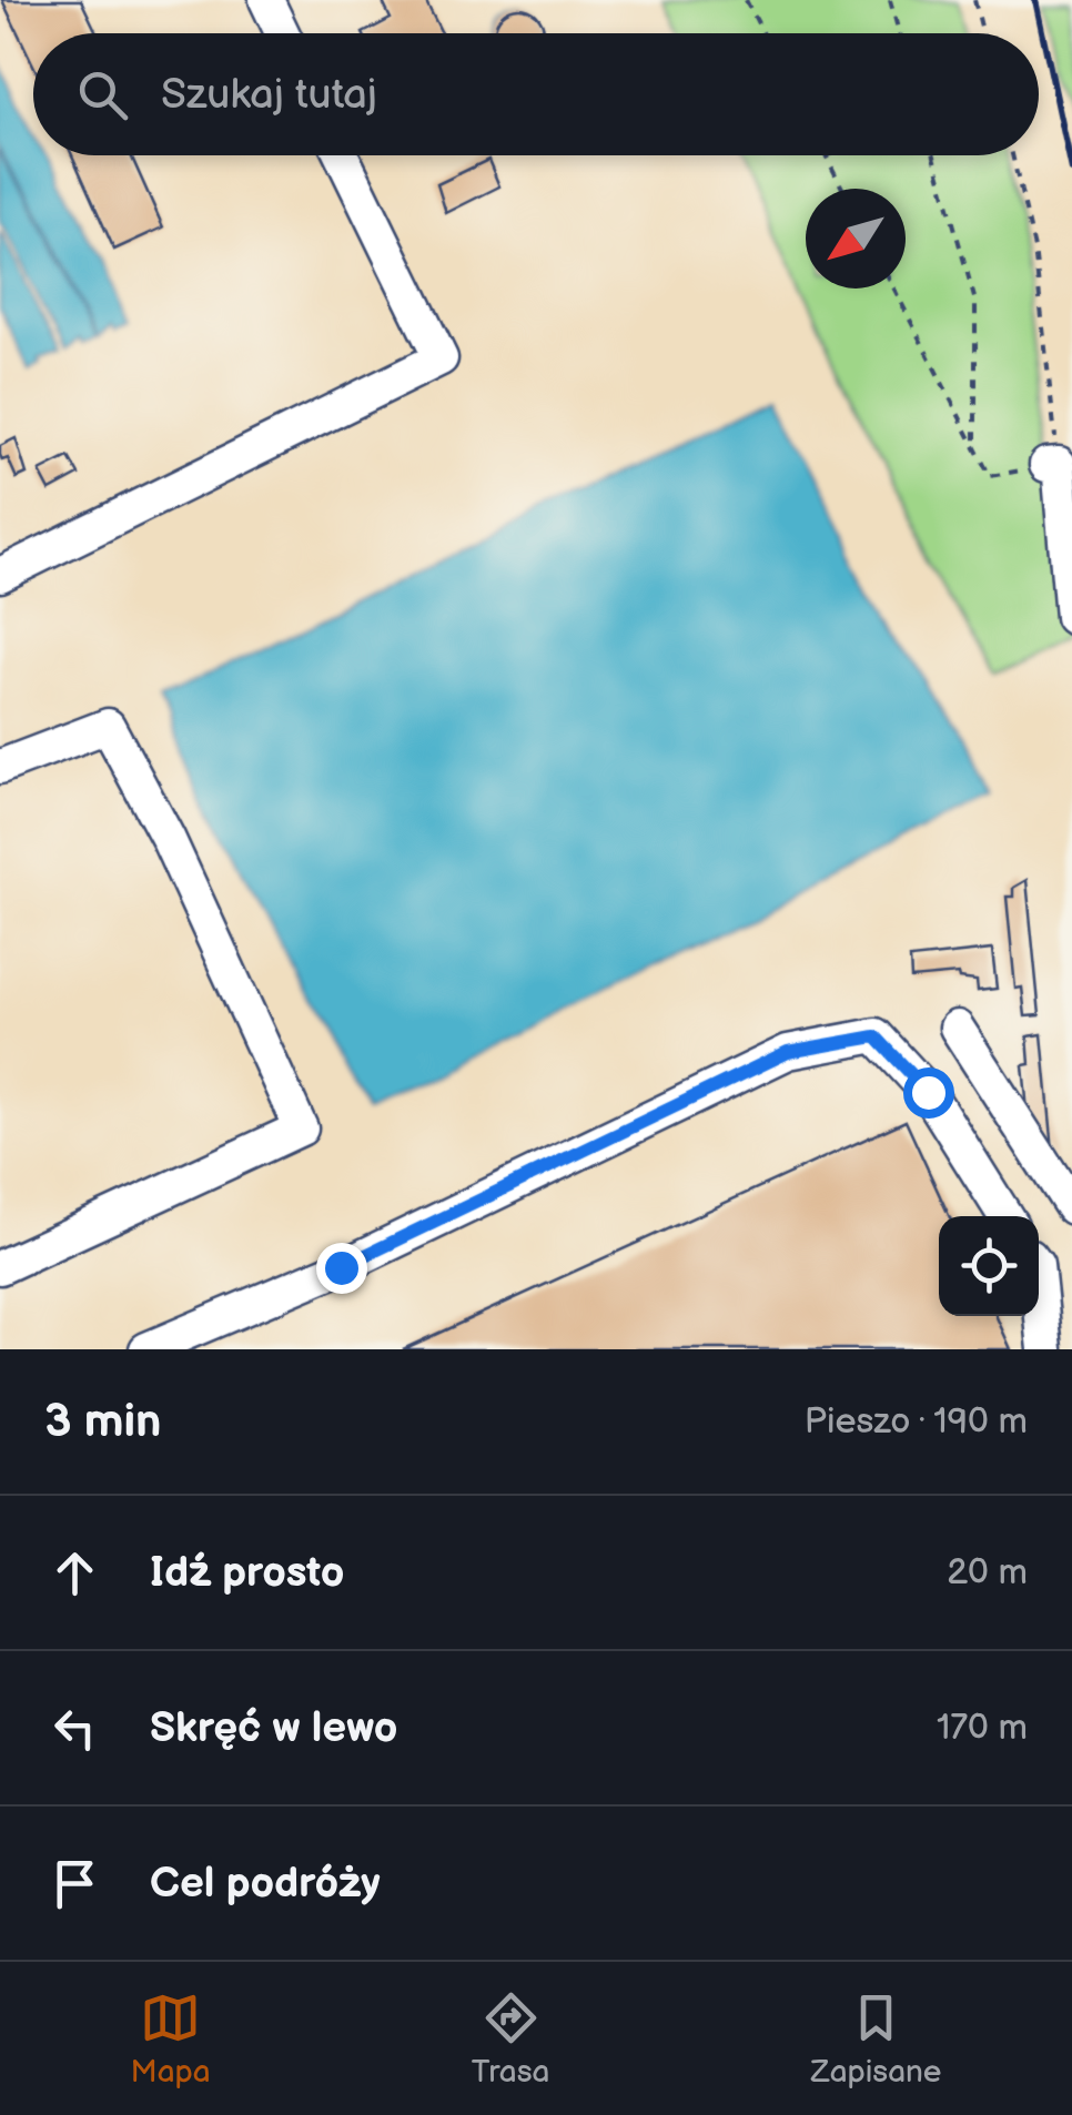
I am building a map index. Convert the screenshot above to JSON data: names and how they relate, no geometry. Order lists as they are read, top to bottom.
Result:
{
  "north": "bottom left",
  "page": {
    "search": "Szukaj tutaj",
    "heading": ["3 min", "Pieszo · 190 m"],
    "list": [
      ["Idź prosto", "20 m"],
      ["Skręć w lewo", "170 m"],
      "Cel podróży"
    ],
    "nav": ["Mapa", "Trasa", "Zapisane"]
  }
}
